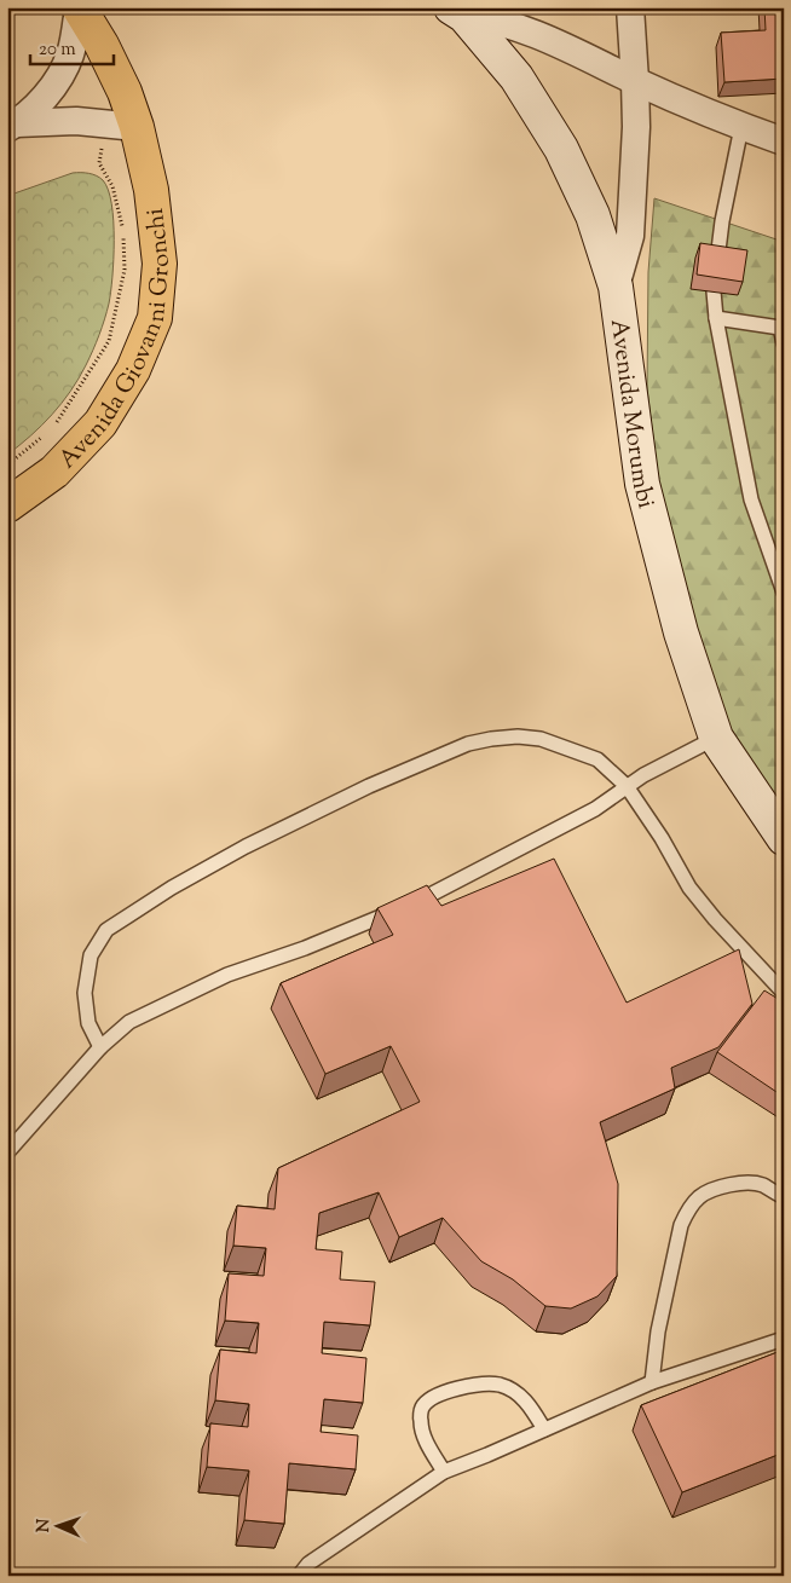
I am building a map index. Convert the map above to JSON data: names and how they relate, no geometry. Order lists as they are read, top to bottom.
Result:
{
  "streets": {
    "main road": ["Avenida Giovanni Gronchi", "Avenida Morumbi"]
  },
  "scale_bar": "20 m",
  "north": "left"
}
